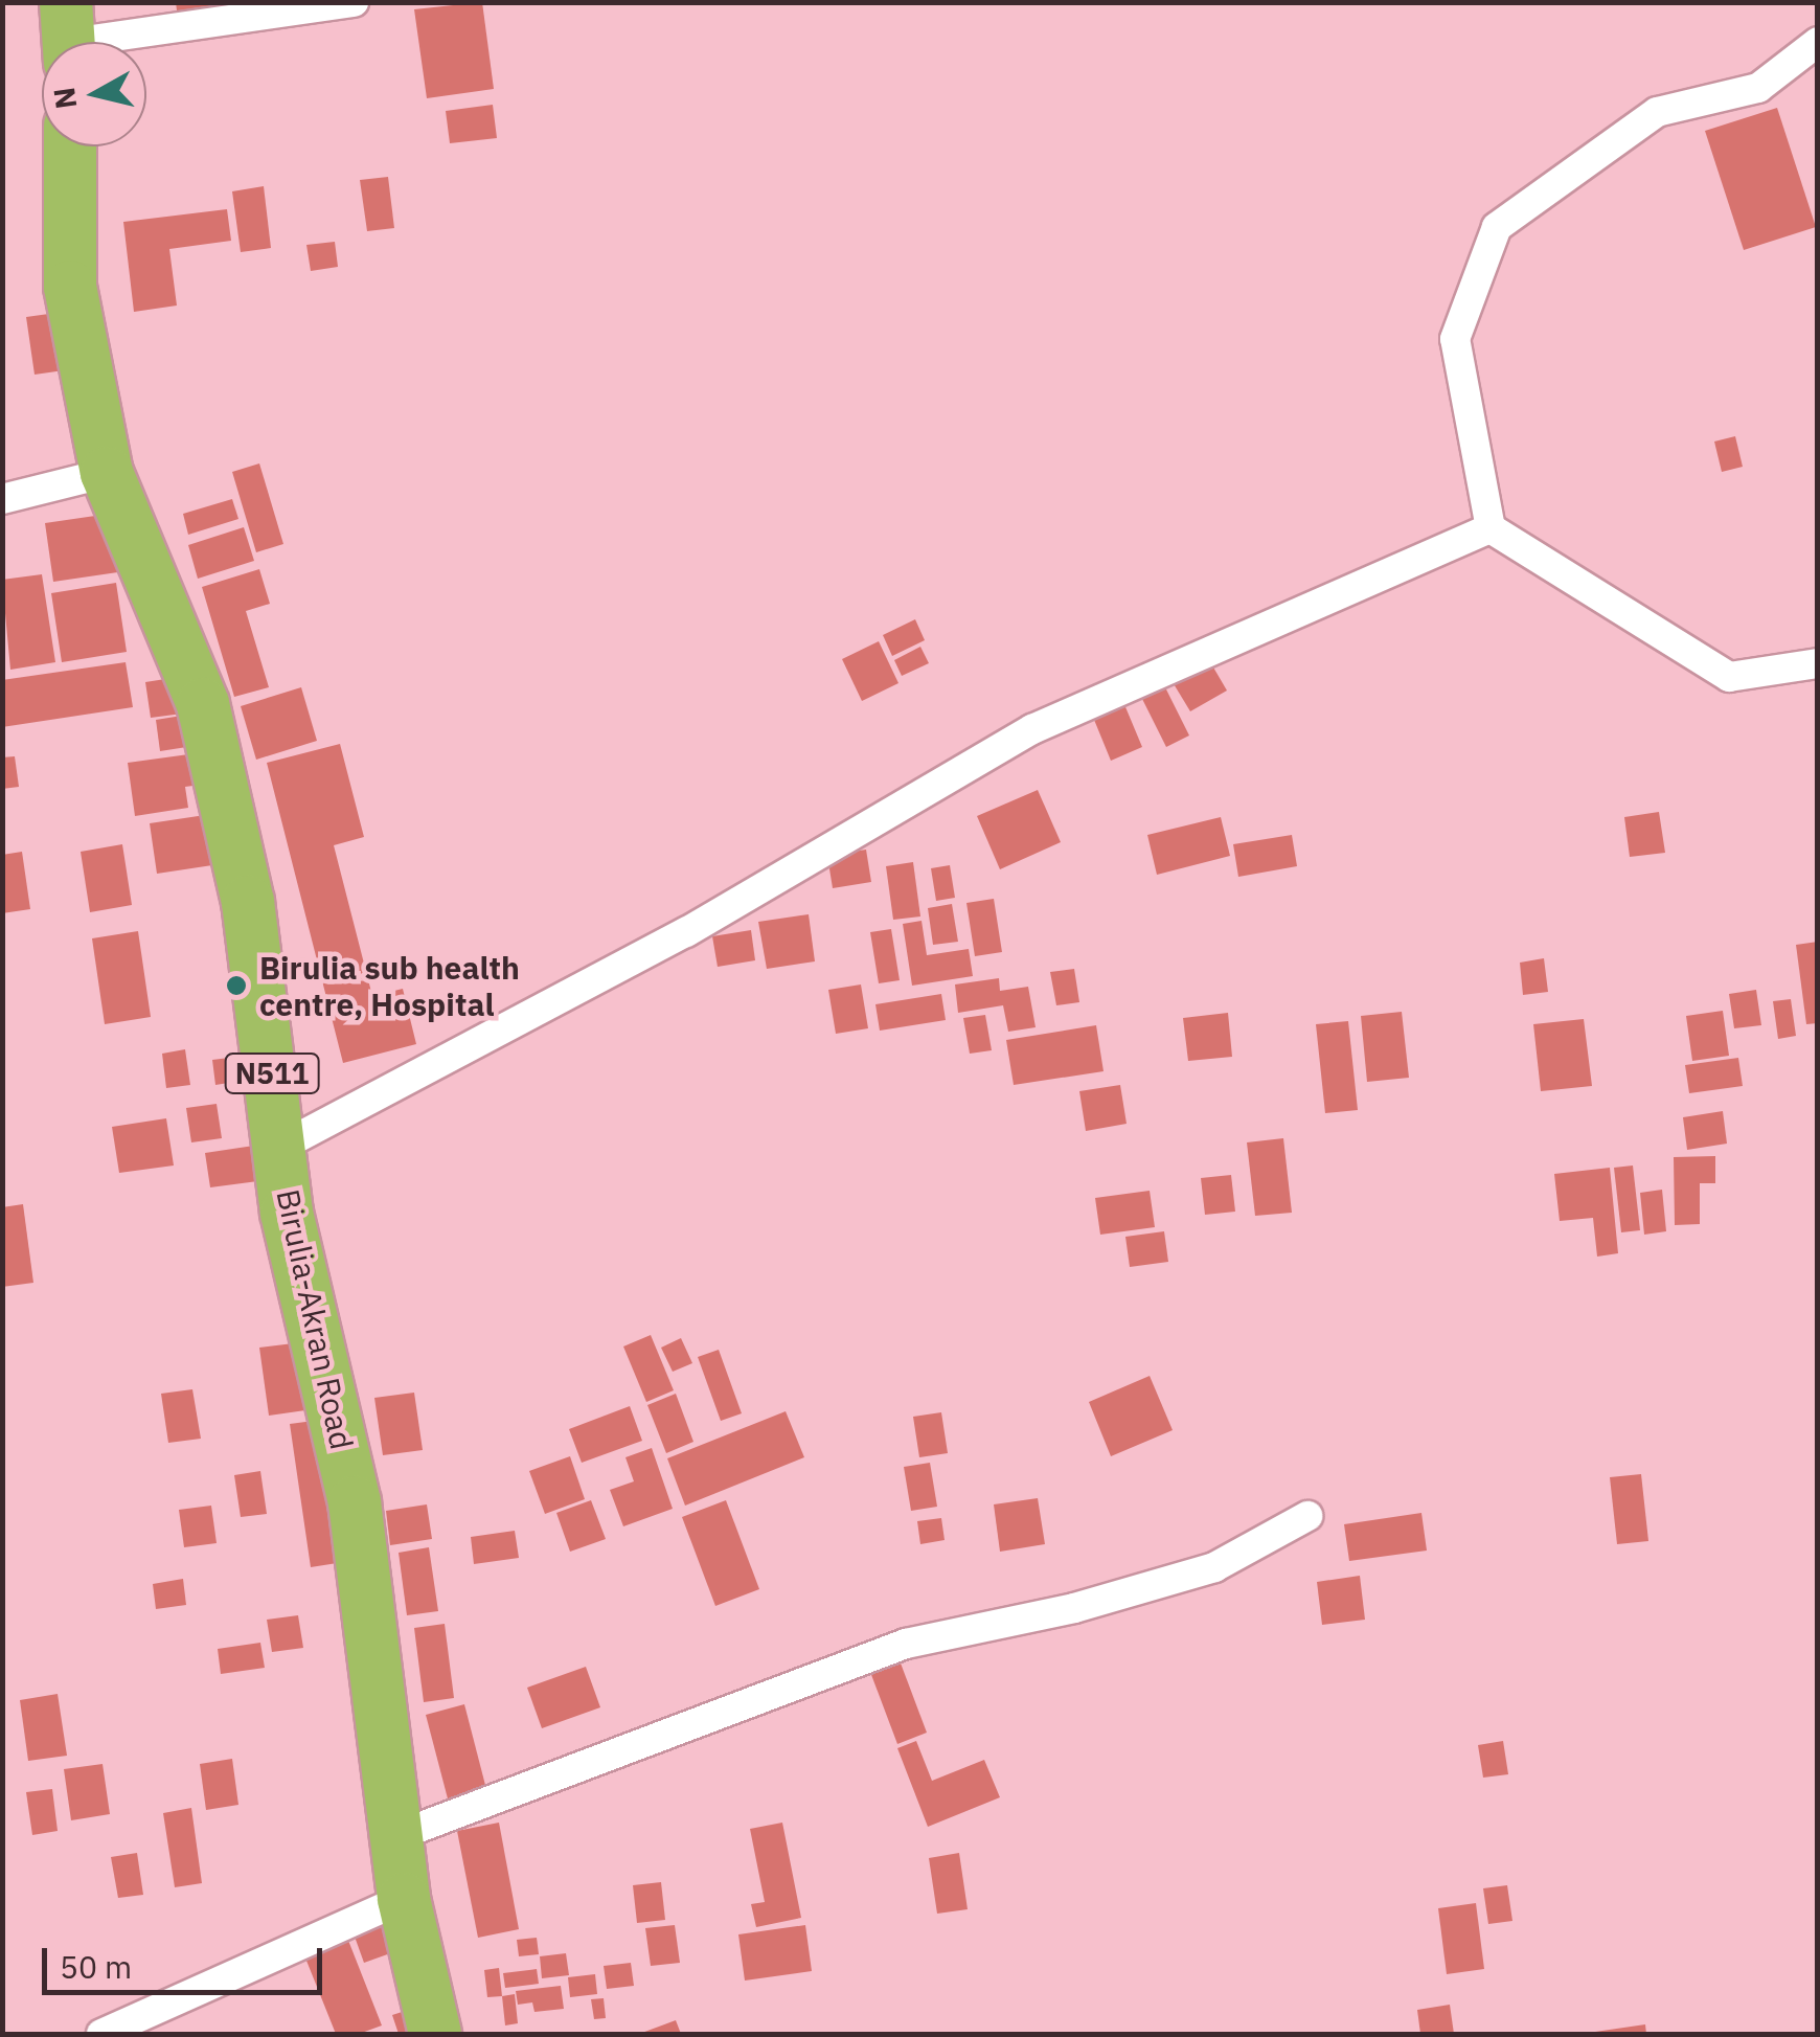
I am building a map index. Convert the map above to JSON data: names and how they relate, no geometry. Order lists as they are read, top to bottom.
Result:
{
  "streets": {
    "highway": ["N511", "Birulia-Akran Road"]
  },
  "places": ["Birulia sub health centre, Hospital"],
  "scale_bar": "50 m",
  "north": "left"
}
